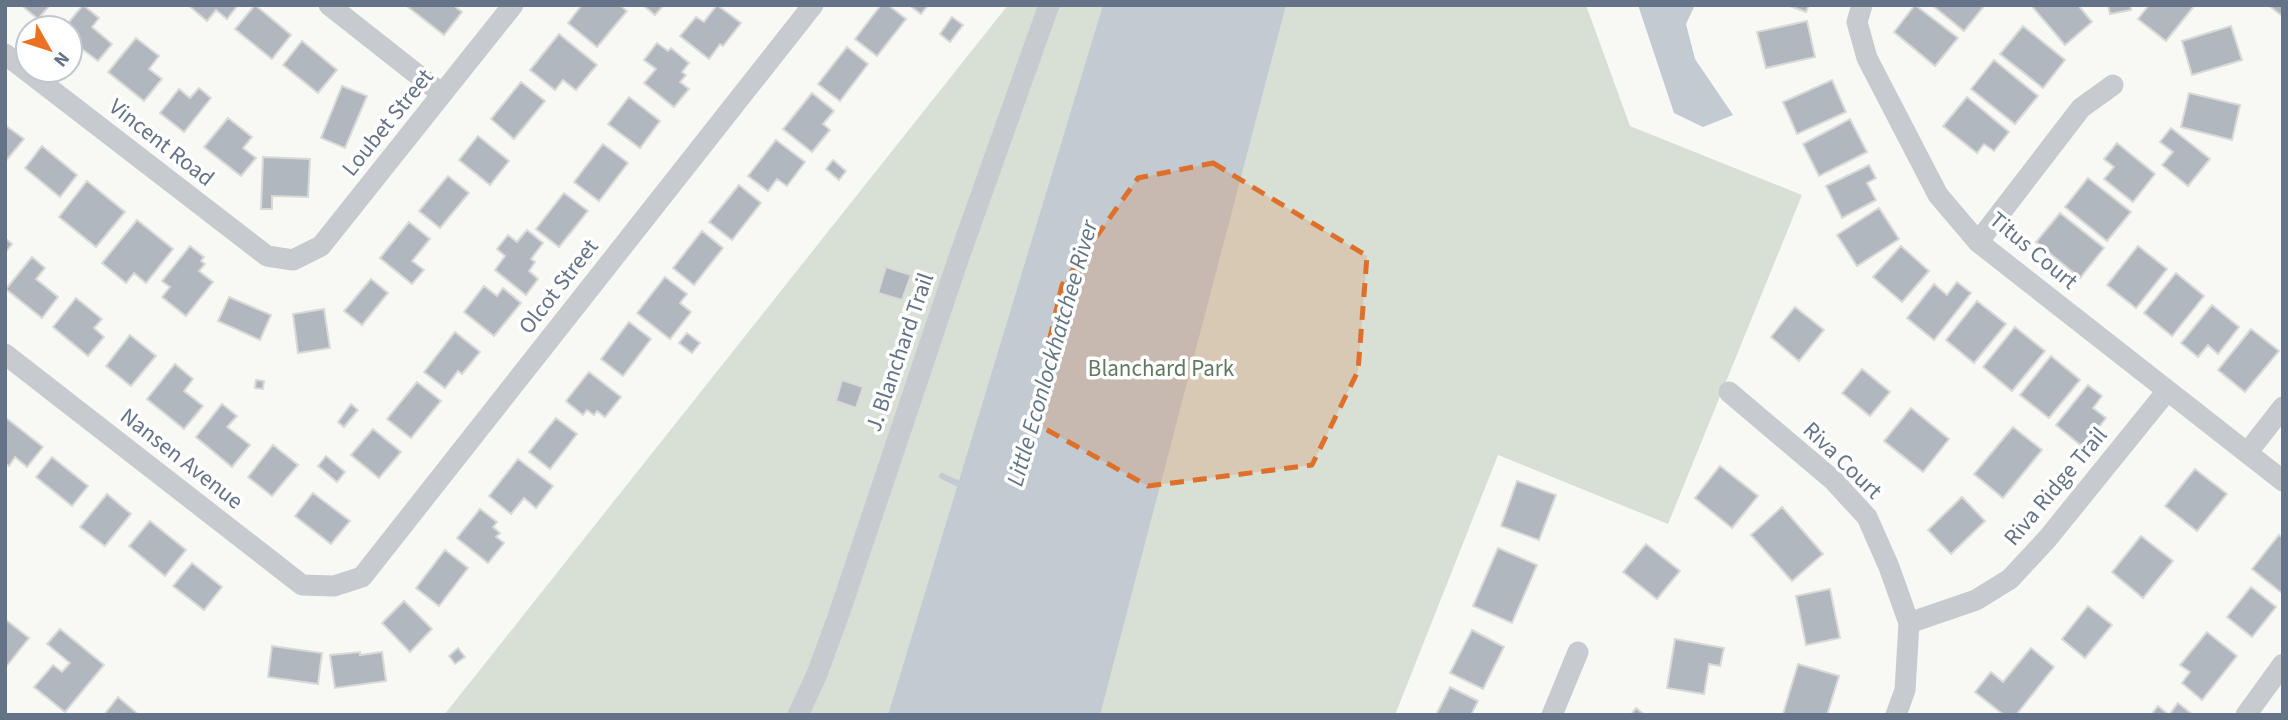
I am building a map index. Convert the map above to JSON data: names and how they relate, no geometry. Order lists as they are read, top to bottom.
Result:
{
  "streets": {
    "street": [
      "Loubet Street",
      "Vincent Road",
      "Titus Court",
      "Olcot Street",
      "J. Blanchard Trail",
      "Nansen Avenue",
      "Riva Court",
      "Riva Ridge Trail"
    ]
  },
  "crossings": [
    ["Loubet Street", "Vincent Road"],
    ["Titus Court", "Riva Ridge Trail"],
    ["Olcot Street", "Nansen Avenue"],
    ["Riva Court", "Riva Ridge Trail"]
  ],
  "water": ["Little Econlockhatchee River"],
  "parks": ["Blanchard Park"],
  "north": "bottom right"
}
